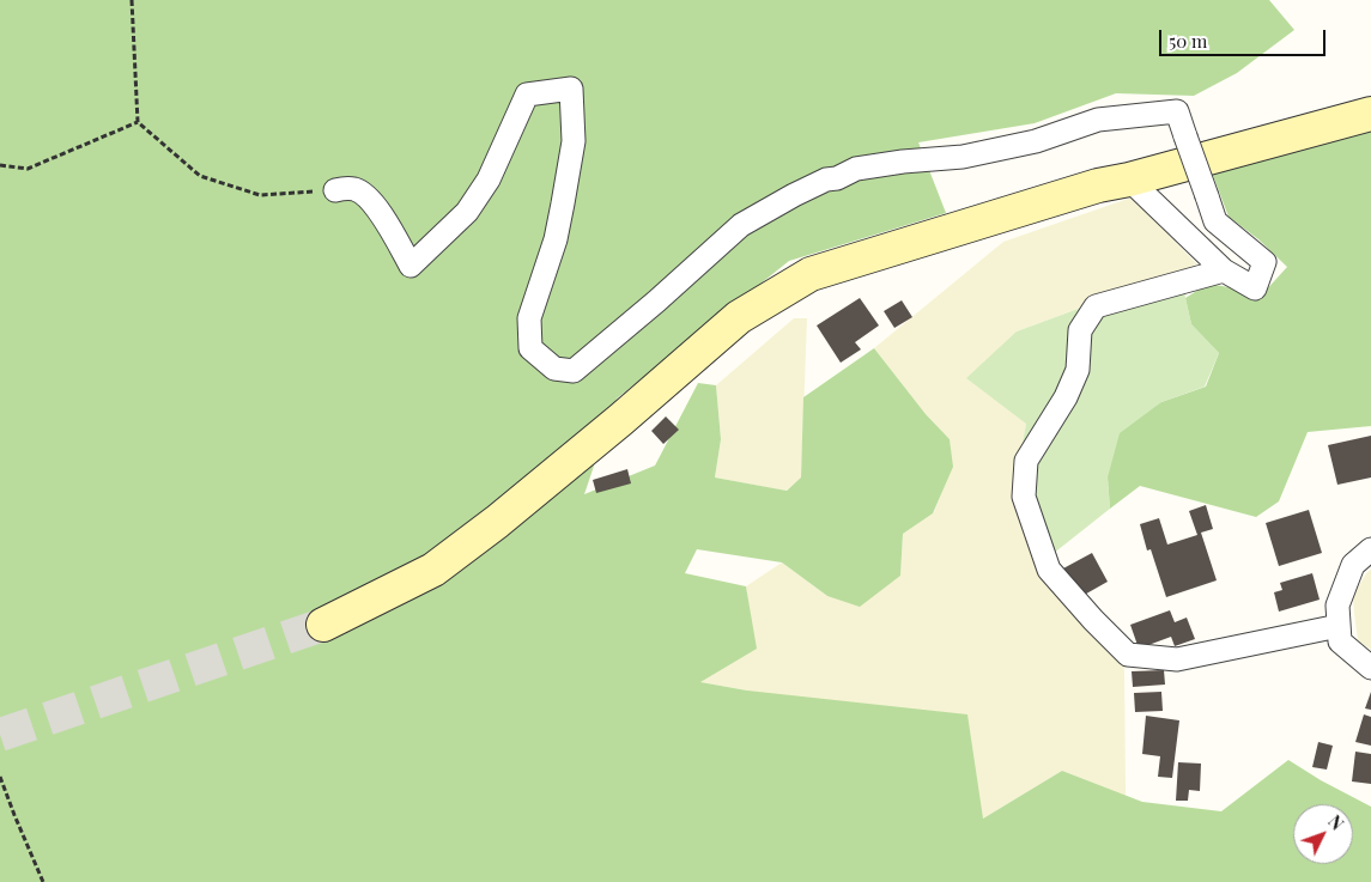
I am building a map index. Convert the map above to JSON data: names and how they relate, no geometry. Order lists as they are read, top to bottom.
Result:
{
  "scale_bar": "50 m",
  "north": "top right"
}
